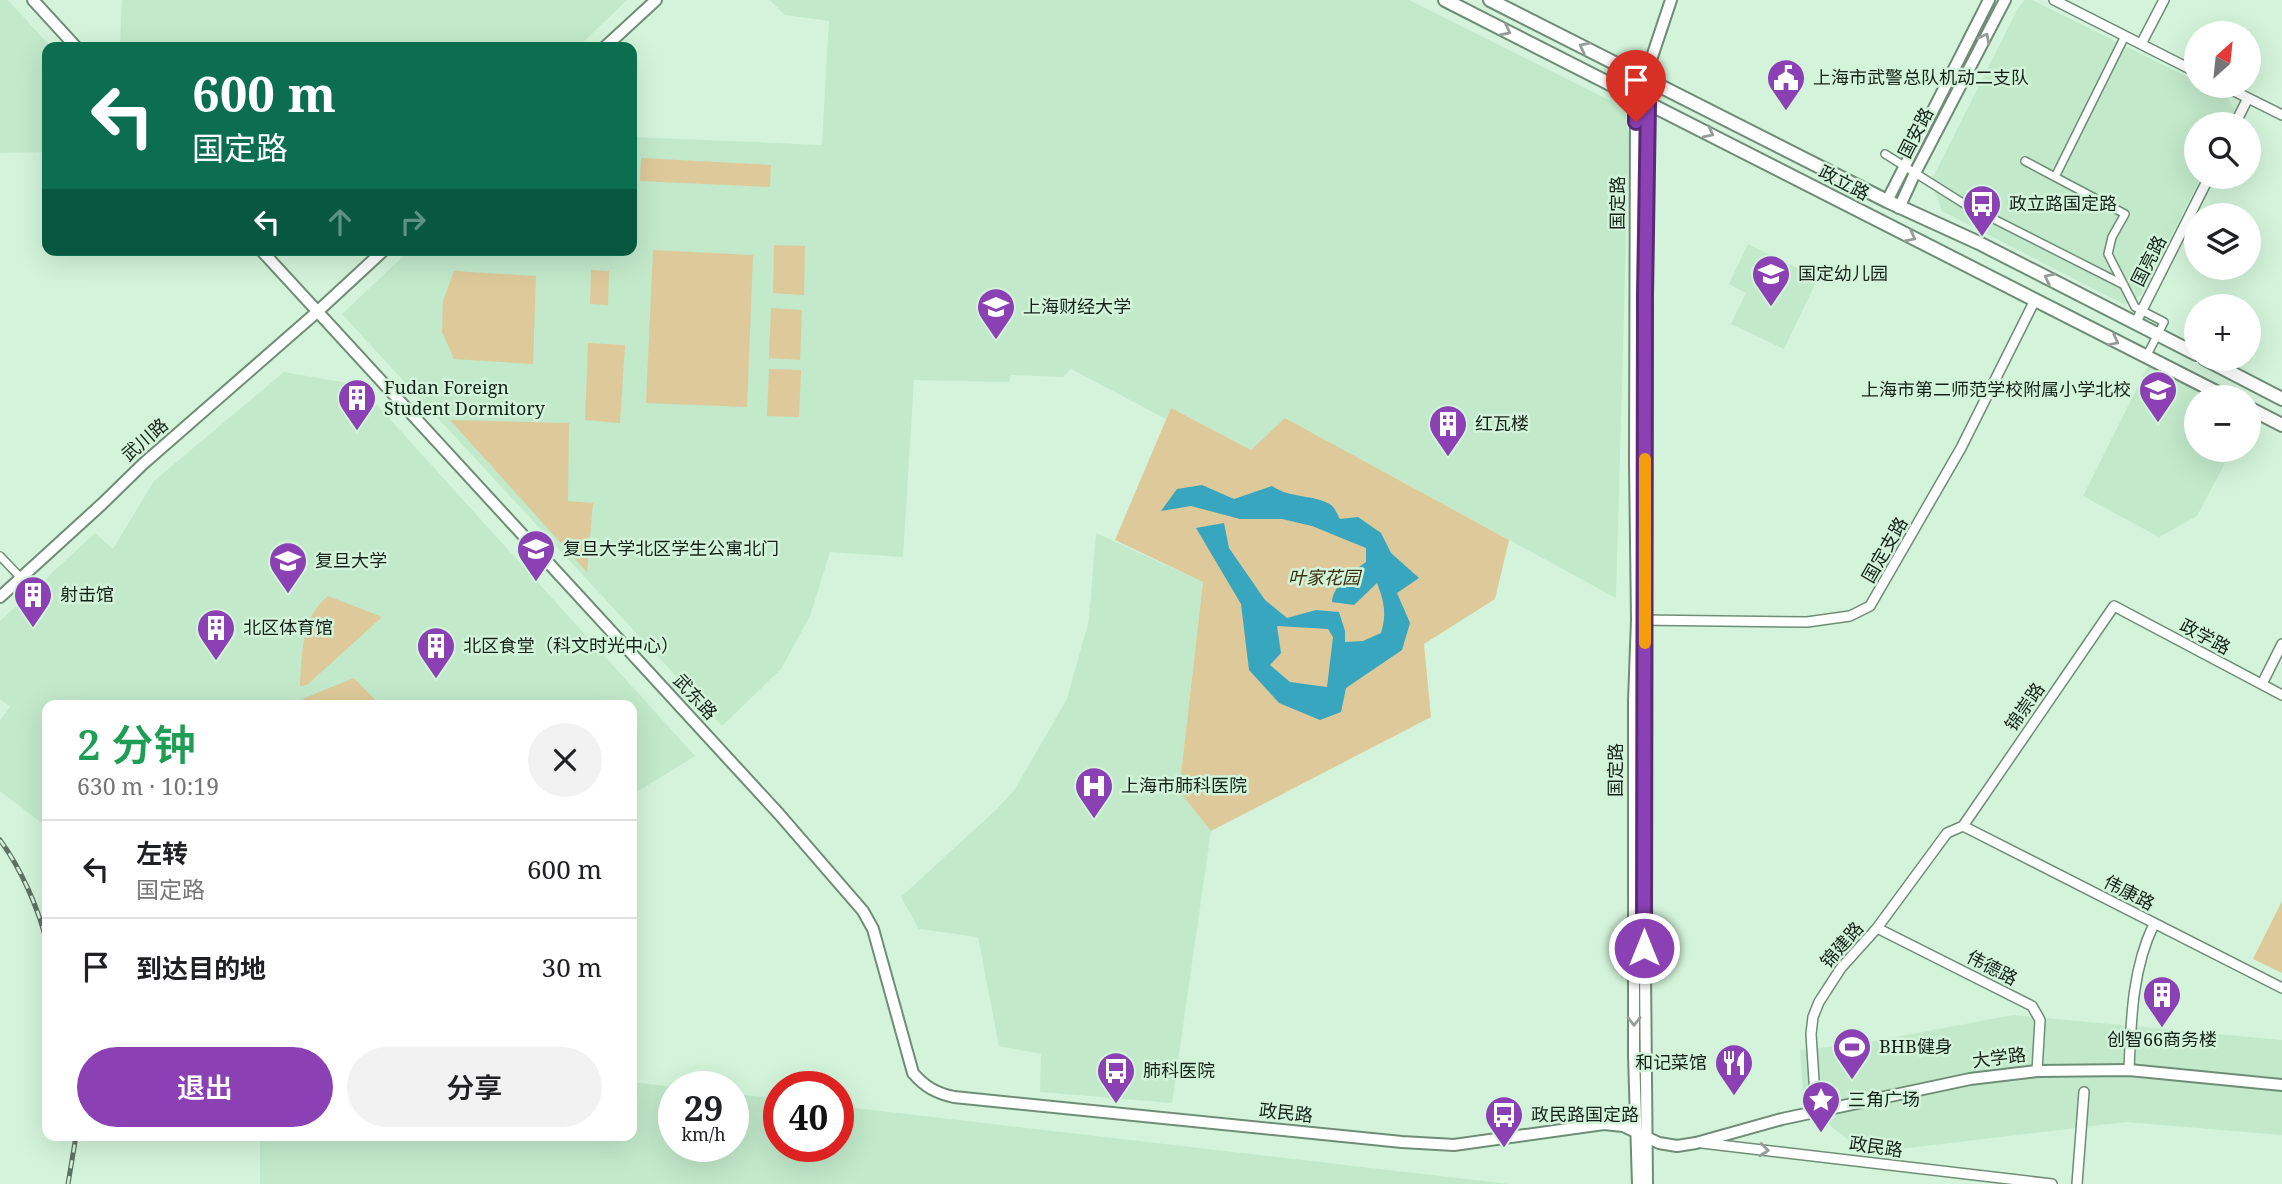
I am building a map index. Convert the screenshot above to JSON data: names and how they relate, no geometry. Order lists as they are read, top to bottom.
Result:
{
  "streets": {
    "main road": ["政立路"],
    "street": [
      "国安路",
      "国定路",
      "国亮路",
      "武川路",
      "国定支路",
      "政学路",
      "武东路",
      "锦崇路",
      "伟康路",
      "锦建路",
      "伟德路",
      "大学路",
      "政民路"
    ]
  },
  "crossings": [
    ["国安路", "政立路"],
    ["政立路", "国定路"],
    ["政立路", "国亮路"],
    ["政立路", "国定支路"],
    ["国定路", "国定支路"],
    ["国定路", "大学路"],
    ["国定路", "政民路"],
    ["武川路", "武东路"],
    ["政学路", "锦崇路"],
    ["武东路", "政民路"],
    ["锦崇路", "伟康路"],
    ["锦崇路", "锦建路"],
    ["伟康路", "锦建路"],
    ["锦建路", "伟德路"],
    ["锦建路", "大学路"],
    ["伟德路", "大学路"],
    ["大学路", "政民路"]
  ],
  "parks": ["叶家花园"],
  "places": {
    "public building": ["上海市武警总队机动二支队"],
    "bus stop": ["政立路国定路", "肺科医院", "政民路国定路"],
    "school or university": [
      "国定幼儿园",
      "上海财经大学",
      "上海市第二师范学校附属小学北校",
      "复旦大学北区学生公寓北门",
      "复旦大学"
    ],
    "building": [
      "Fudan Foreign Student Dormitory",
      "红瓦楼",
      "射击馆",
      "北区体育馆",
      "北区食堂（科文时光中心）",
      "创智66商务楼"
    ],
    "hospital": ["上海市肺科医院"],
    "sports": ["BHB健身"],
    "restaurant": ["和记菜馆"],
    "place": ["三角广场"]
  },
  "north": "top right",
  "page": {
    "map_buttons": ["+", "−"],
    "turn": ["600 m", "国定路"],
    "heading": ["2 分钟", "630 m · 10:19"],
    "list": [
      {
        "name": "左转",
        "note": "国定路",
        "value": "600 m"
      },
      {
        "name": "到达目的地",
        "value": "30 m"
      }
    ],
    "buttons": ["退出", "分享"],
    "speed": "29 km/h",
    "limit": "40"
  }
}
